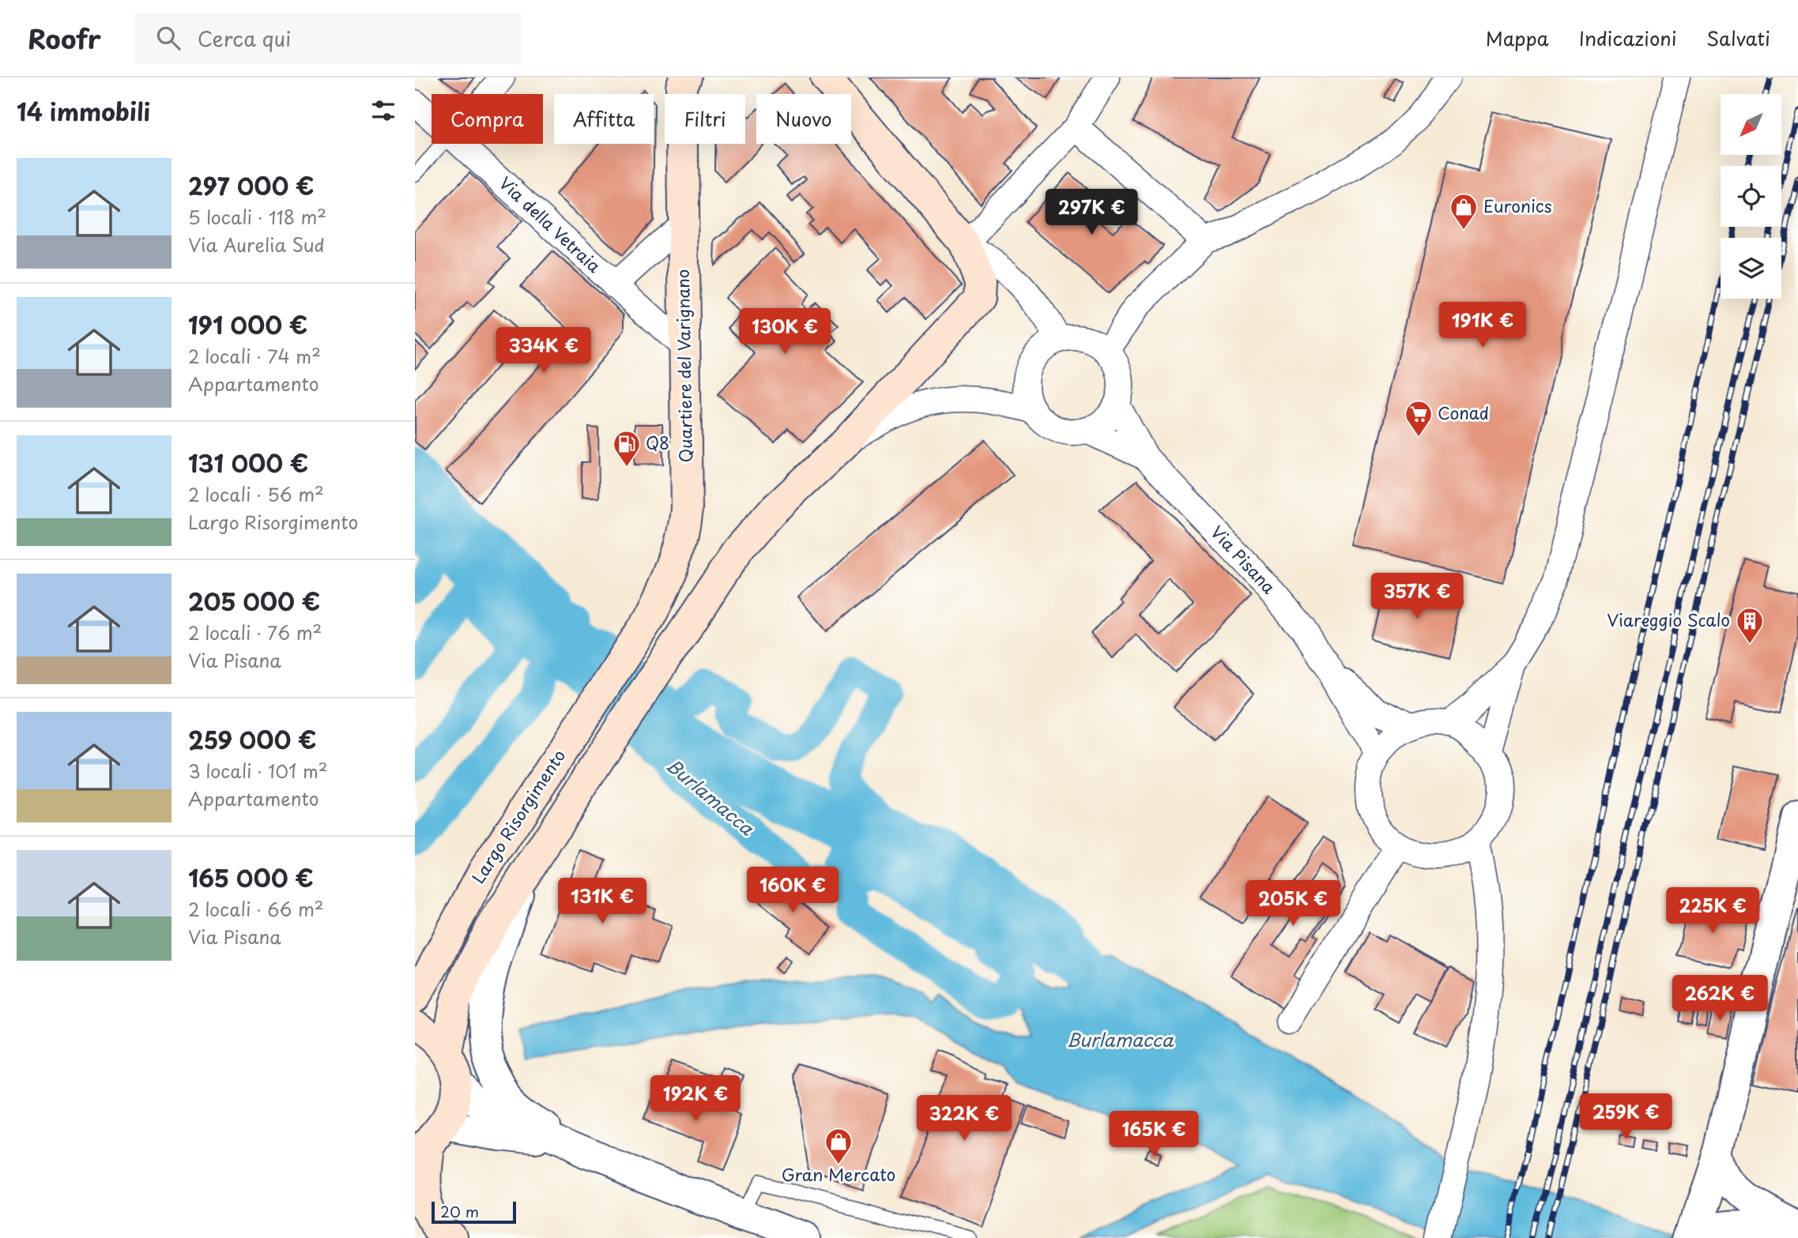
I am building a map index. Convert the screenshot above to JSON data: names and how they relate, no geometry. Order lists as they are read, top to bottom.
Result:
{
  "streets": {
    "main road": ["Quartiere del Varignano", "Largo Risorgimento"],
    "street": ["Via della Vetraia", "Via Pisana"]
  },
  "crossings": [
    ["Via della Vetraia", "Quartiere del Varignano"],
    ["Quartiere del Varignano", "Largo Risorgimento"]
  ],
  "water": ["Burlamacca"],
  "places": {
    "shop": ["Euronics", "Gran Mercato"],
    "supermarket": ["Conad"],
    "fuel station": ["Q8"],
    "building": ["Viareggio Scalo"]
  },
  "scale_bar": "20 m",
  "north": "bottom left",
  "page": {
    "header": "Roofr",
    "search": "Cerca qui",
    "nav": ["Mappa", "Indicazioni", "Salvati"],
    "heading": "14 immobili",
    "chip": [
      "Compra",
      "Affitta",
      "Filtri",
      "Nuovo"
    ],
    "list": [
      {
        "name": "297 000 €",
        "note": "5 locali · 118 m² · Via Aurelia Sud"
      },
      {
        "name": "191 000 €",
        "note": "2 locali · 74 m² · Appartamento"
      },
      {
        "name": "131 000 €",
        "note": "2 locali · 56 m² · Largo Risorgimento"
      },
      {
        "name": "205 000 €",
        "note": "2 locali · 76 m² · Via Pisana"
      },
      {
        "name": "259 000 €",
        "note": "3 locali · 101 m² · Appartamento"
      },
      {
        "name": "165 000 €",
        "note": "2 locali · 66 m² · Via Pisana"
      }
    ],
    "price": [
      "297K €",
      "191K €",
      "130K €",
      "334K €",
      "357K €",
      "160K €",
      "131K €",
      "205K €",
      "225K €",
      "262K €",
      "192K €",
      "259K €",
      "322K €",
      "165K €"
    ],
    "scale": "20 m"
  }
}
